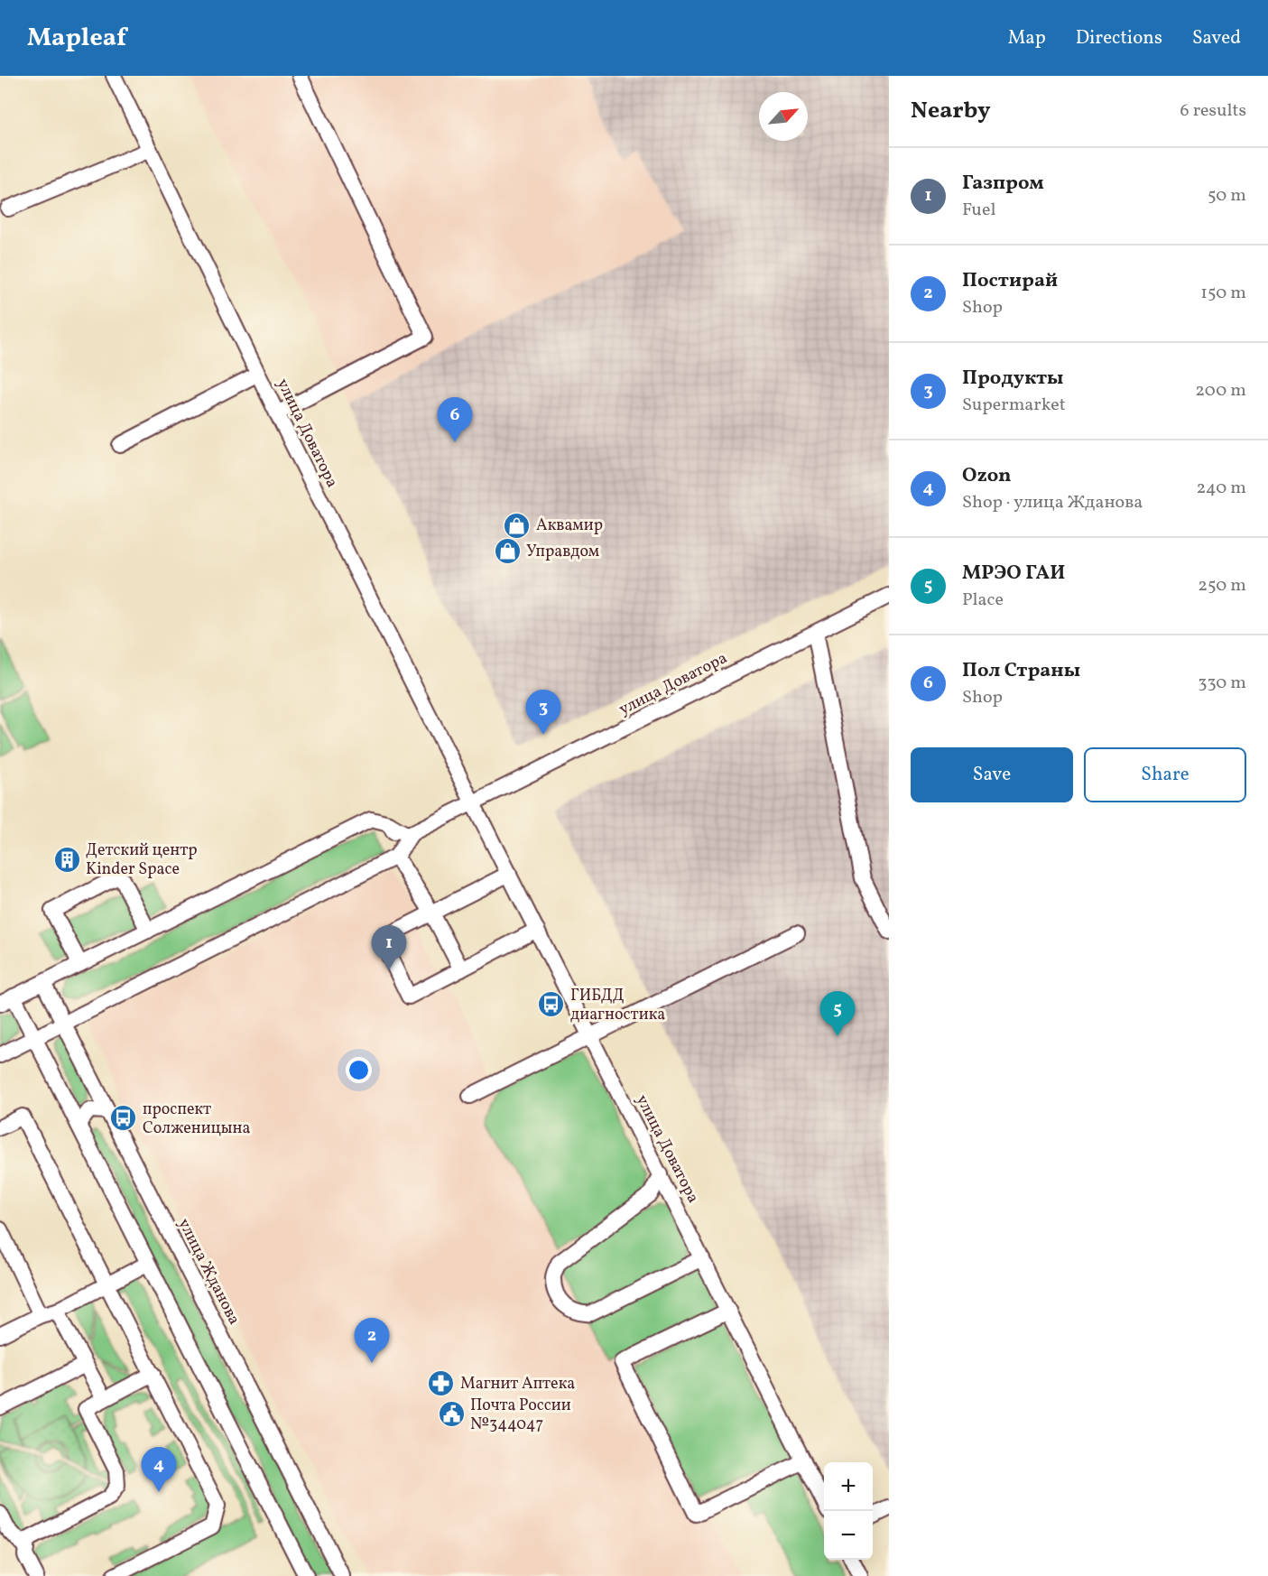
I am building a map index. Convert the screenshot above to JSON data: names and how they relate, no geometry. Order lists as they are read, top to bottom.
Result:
{
  "streets": {
    "street": ["улица Доватора", "улица Жданова"]
  },
  "places": {
    "shop": ["Аквамир", "Управдом"],
    "building": ["Детский центр Kinder Space"],
    "bus stop": ["ГИБДД диагностика", "проспект Солженицына"],
    "pharmacy": ["Магнит Аптека"],
    "public building": ["Почта России №344047"]
  },
  "north": "top right",
  "page": {
    "header": "Mapleaf",
    "nav": ["Map", "Directions", "Saved"],
    "heading": ["Nearby", "6 results"],
    "list": [
      {
        "mark": "1",
        "name": "Газпром",
        "note": "Fuel",
        "value": "50 m"
      },
      {
        "mark": "2",
        "name": "Постирай",
        "note": "Shop",
        "value": "150 m"
      },
      {
        "mark": "3",
        "name": "Продукты",
        "note": "Supermarket",
        "value": "200 m"
      },
      {
        "mark": "4",
        "name": "Ozon",
        "note": "Shop · улица Жданова",
        "value": "240 m"
      },
      {
        "mark": "5",
        "name": "МРЭО ГАИ",
        "note": "Place",
        "value": "250 m"
      },
      {
        "mark": "6",
        "name": "Пол Страны",
        "note": "Shop",
        "value": "330 m"
      }
    ],
    "pins": [
      "6",
      "3",
      "1",
      "5",
      "2",
      "4"
    ],
    "buttons": ["Save", "Share"],
    "map_buttons": ["+", "−"]
  }
}
